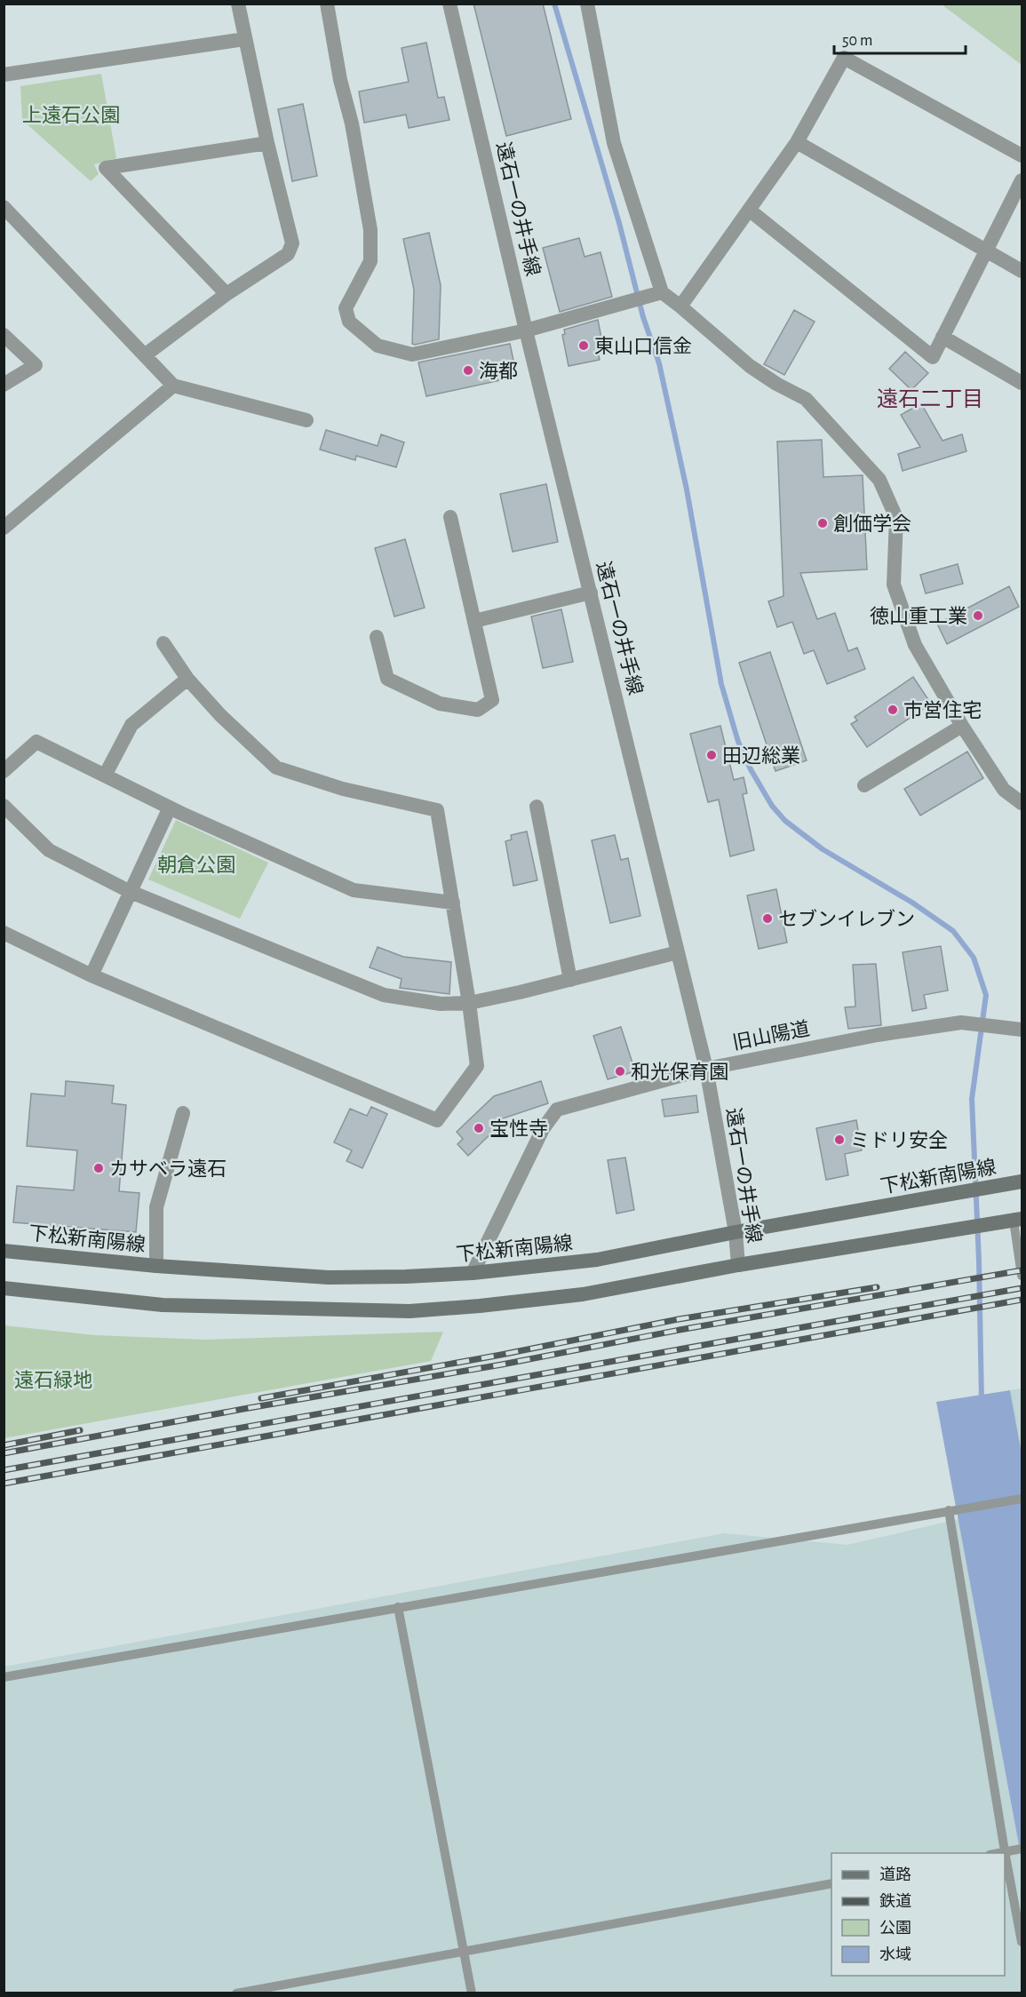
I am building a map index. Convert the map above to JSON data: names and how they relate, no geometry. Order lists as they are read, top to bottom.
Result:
{
  "streets": {
    "main road": ["下松新南陽線"],
    "street": ["遠石一の井手線", "旧山陽道"]
  },
  "crossings": [
    ["遠石一の井手線", "旧山陽道"],
    ["遠石一の井手線", "下松新南陽線"],
    ["旧山陽道", "下松新南陽線"]
  ],
  "districts": ["遠石二丁目"],
  "parks": ["上遠石公園", "朝倉公園", "遠石緑地"],
  "places": [
    "東山口信金",
    "海都",
    "創価学会",
    "徳山重工業",
    "市営住宅",
    "田辺総業",
    "セブンイレブン",
    "和光保育園",
    "宝性寺",
    "ミドリ安全",
    "カサベラ遠石"
  ],
  "legend": [
    "道路",
    "鉄道",
    "公園",
    "水域"
  ],
  "scale_bar": "50 m"
}
